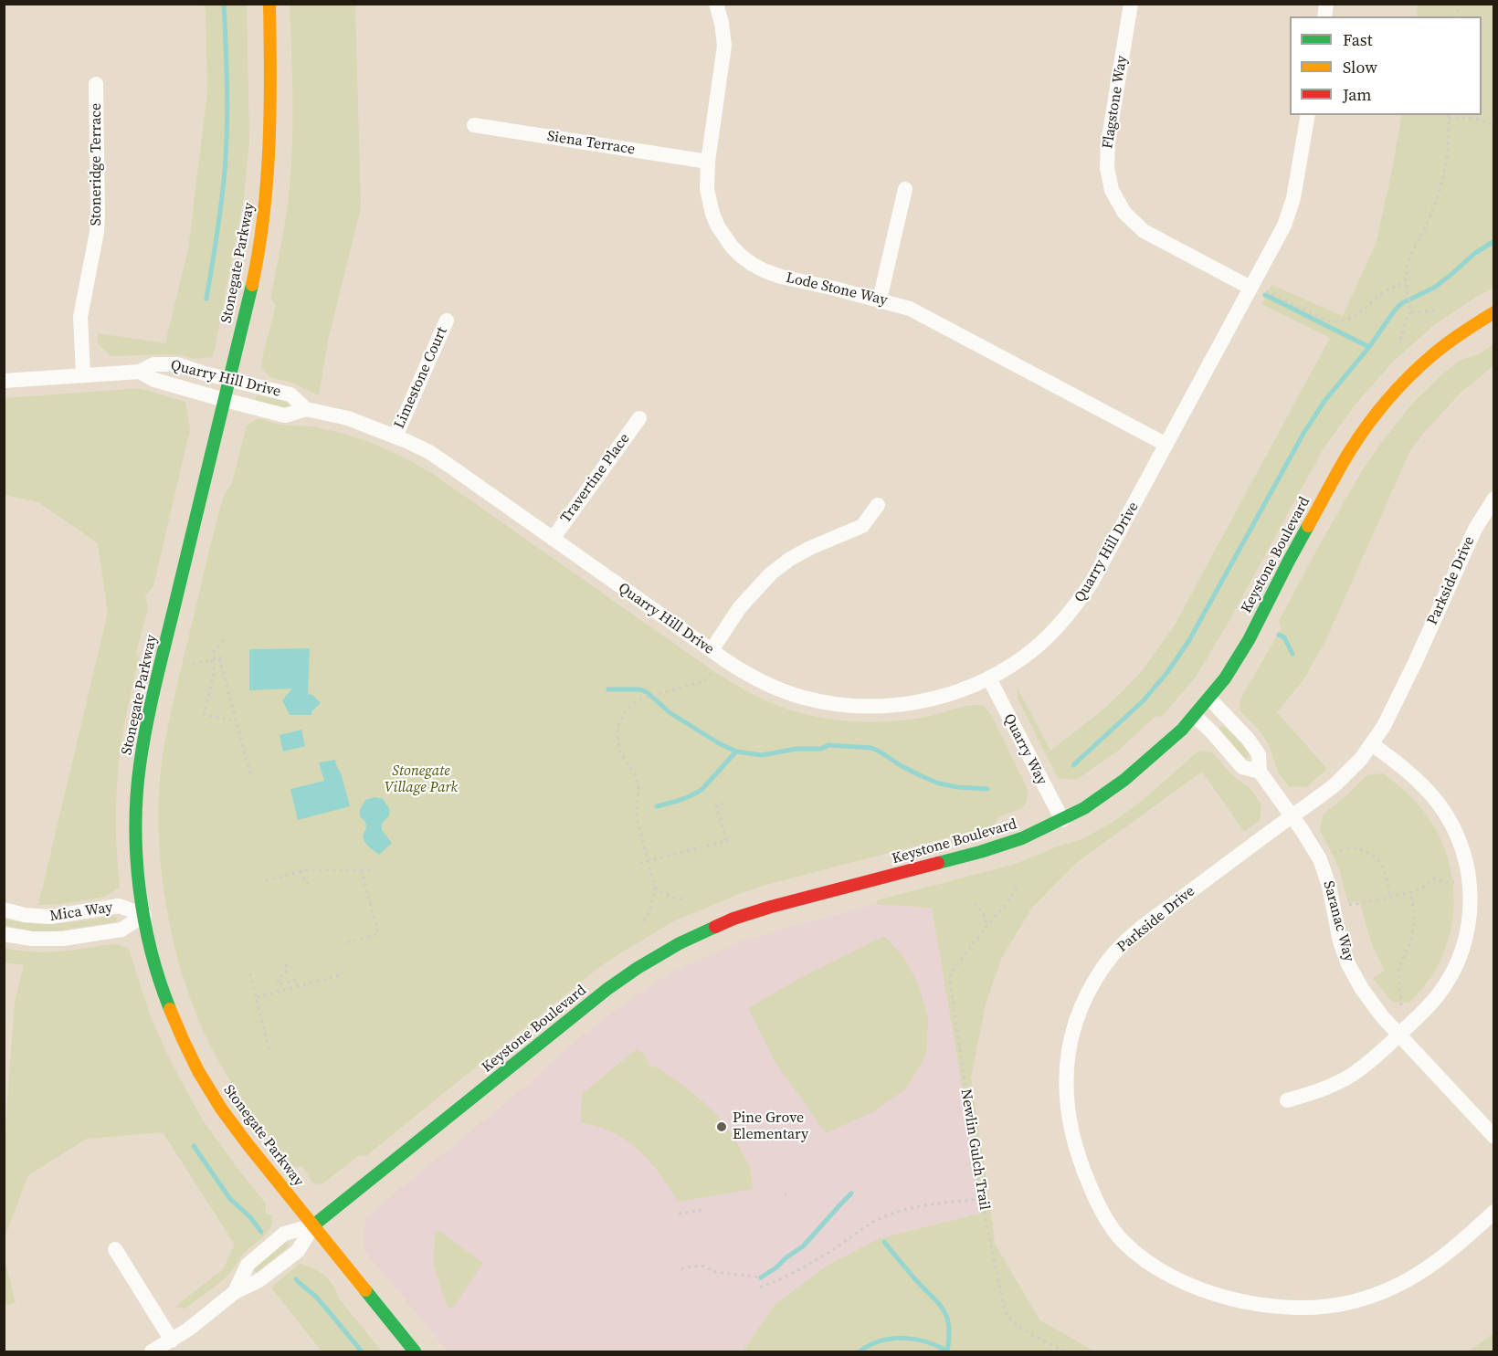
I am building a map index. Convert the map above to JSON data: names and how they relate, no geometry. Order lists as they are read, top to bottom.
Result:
{
  "streets": {
    "street": [
      "Flagstone Way",
      "Siena Terrace",
      "Stoneridge Terrace",
      "Stonegate Parkway",
      "Lode Stone Way",
      "Limestone Court",
      "Quarry Hill Drive",
      "Travertine Place",
      "Keystone Boulevard",
      "Parkside Drive",
      "Quarry Way",
      "Mica Way",
      "Saranac Way"
    ],
    "path": ["Newlin Gulch Trail"]
  },
  "crossings": [
    ["Flagstone Way", "Quarry Hill Drive"],
    ["Siena Terrace", "Lode Stone Way"],
    ["Stoneridge Terrace", "Quarry Hill Drive"],
    ["Stonegate Parkway", "Quarry Hill Drive"],
    ["Stonegate Parkway", "Keystone Boulevard"],
    ["Stonegate Parkway", "Mica Way"],
    ["Lode Stone Way", "Quarry Hill Drive"],
    ["Limestone Court", "Quarry Hill Drive"],
    ["Quarry Hill Drive", "Travertine Place"],
    ["Quarry Hill Drive", "Quarry Way"],
    ["Keystone Boulevard", "Quarry Way"],
    ["Keystone Boulevard", "Saranac Way"],
    ["Parkside Drive", "Saranac Way"]
  ],
  "parks": ["Stonegate Village Park"],
  "places": ["Pine Grove Elementary"],
  "legend": ["Fast", "Slow", "Jam"]
}
